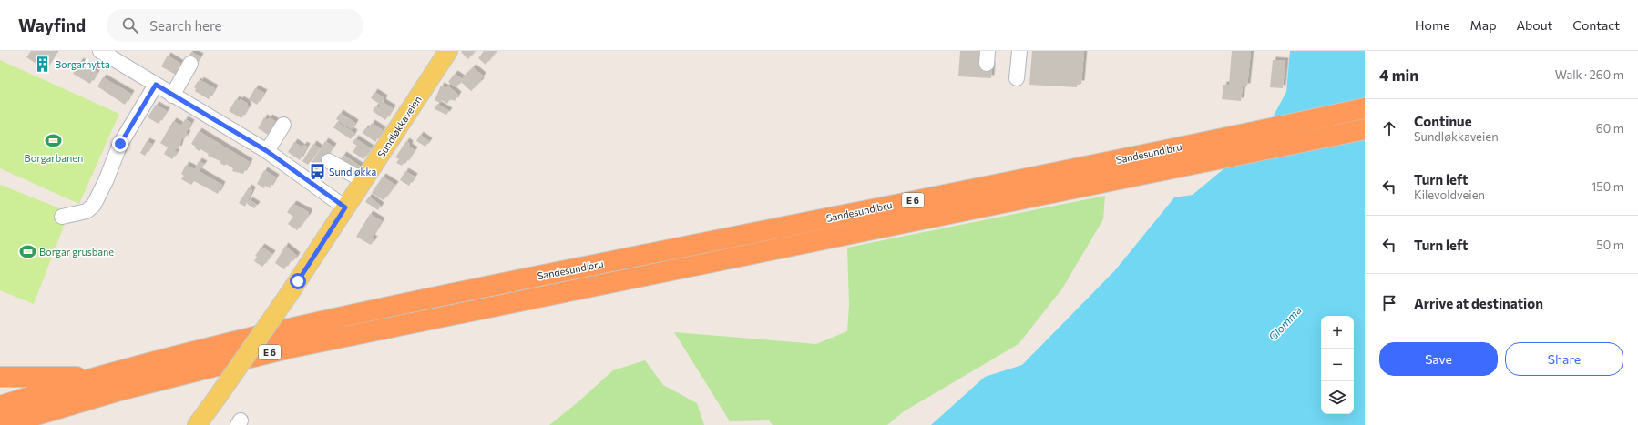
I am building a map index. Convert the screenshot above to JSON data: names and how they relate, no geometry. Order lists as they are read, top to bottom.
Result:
{
  "streets": {
    "highway": ["Sandesund bru", "E 6"],
    "main road": ["Sundløkkaveien"]
  },
  "crossings": [
    ["Sandesund bru", "E 6"]
  ],
  "water": ["Glomma"],
  "places": {
    "building": ["Borgarhytta"],
    "sports": ["Borgarbanen", "Borgar grusbane"],
    "bus stop": ["Sundløkka"]
  },
  "page": {
    "header": "Wayfind",
    "search": "Search here",
    "nav": [
      "Home",
      "Map",
      "About",
      "Contact"
    ],
    "heading": ["4 min", "Walk · 260 m"],
    "list": [
      ["Continue", "Sundløkkaveien", "60 m"],
      ["Turn left", "Kilevoldveien", "150 m"],
      ["Turn left", "50 m"],
      "Arrive at destination"
    ],
    "map_buttons": ["+", "−"],
    "buttons": ["Save", "Share"]
  }
}
